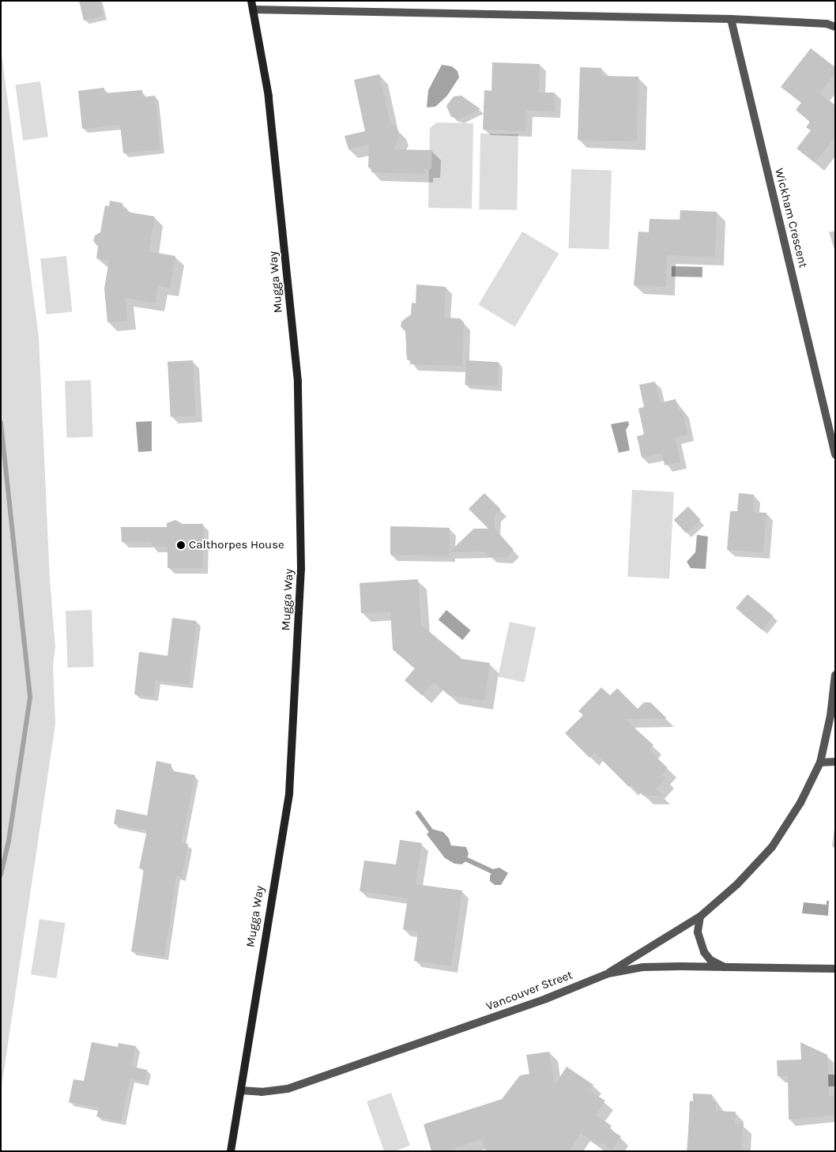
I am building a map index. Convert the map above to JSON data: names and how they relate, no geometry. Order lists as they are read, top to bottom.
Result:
{
  "streets": {
    "main road": ["Mugga Way"],
    "street": ["Wickham Crescent", "Vancouver Street"]
  },
  "crossings": [
    ["Mugga Way", "Vancouver Street"]
  ],
  "places": ["Calthorpes House"]
}
